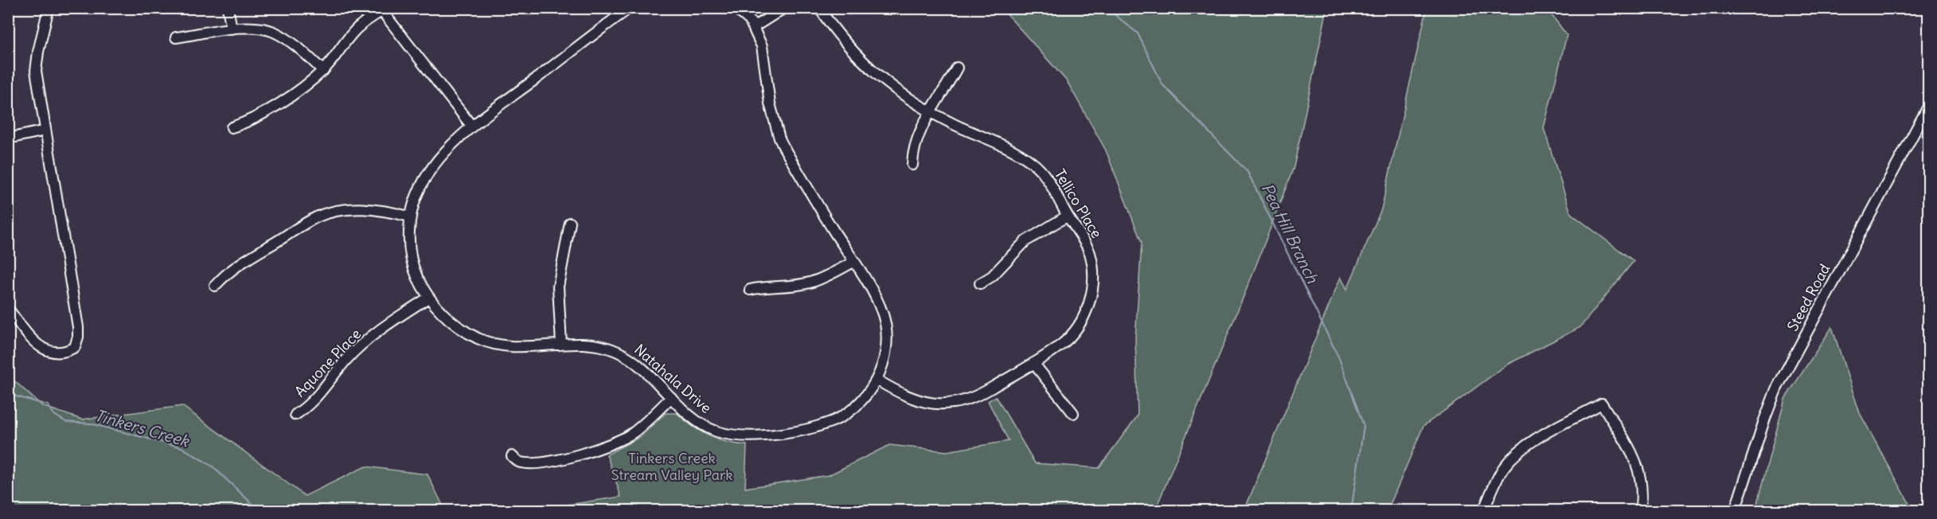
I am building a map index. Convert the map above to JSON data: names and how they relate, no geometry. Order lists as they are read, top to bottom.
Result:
{
  "streets": {
    "street": [
      "Tellico Place",
      "Steed Road",
      "Aquone Place",
      "Natahala Drive"
    ]
  },
  "crossings": [
    ["Tellico Place", "Natahala Drive"],
    ["Aquone Place", "Natahala Drive"]
  ],
  "water": ["Pea Hill Branch", "Tinkers Creek"],
  "parks": ["Tinkers Creek Stream Valley Park"]
}
